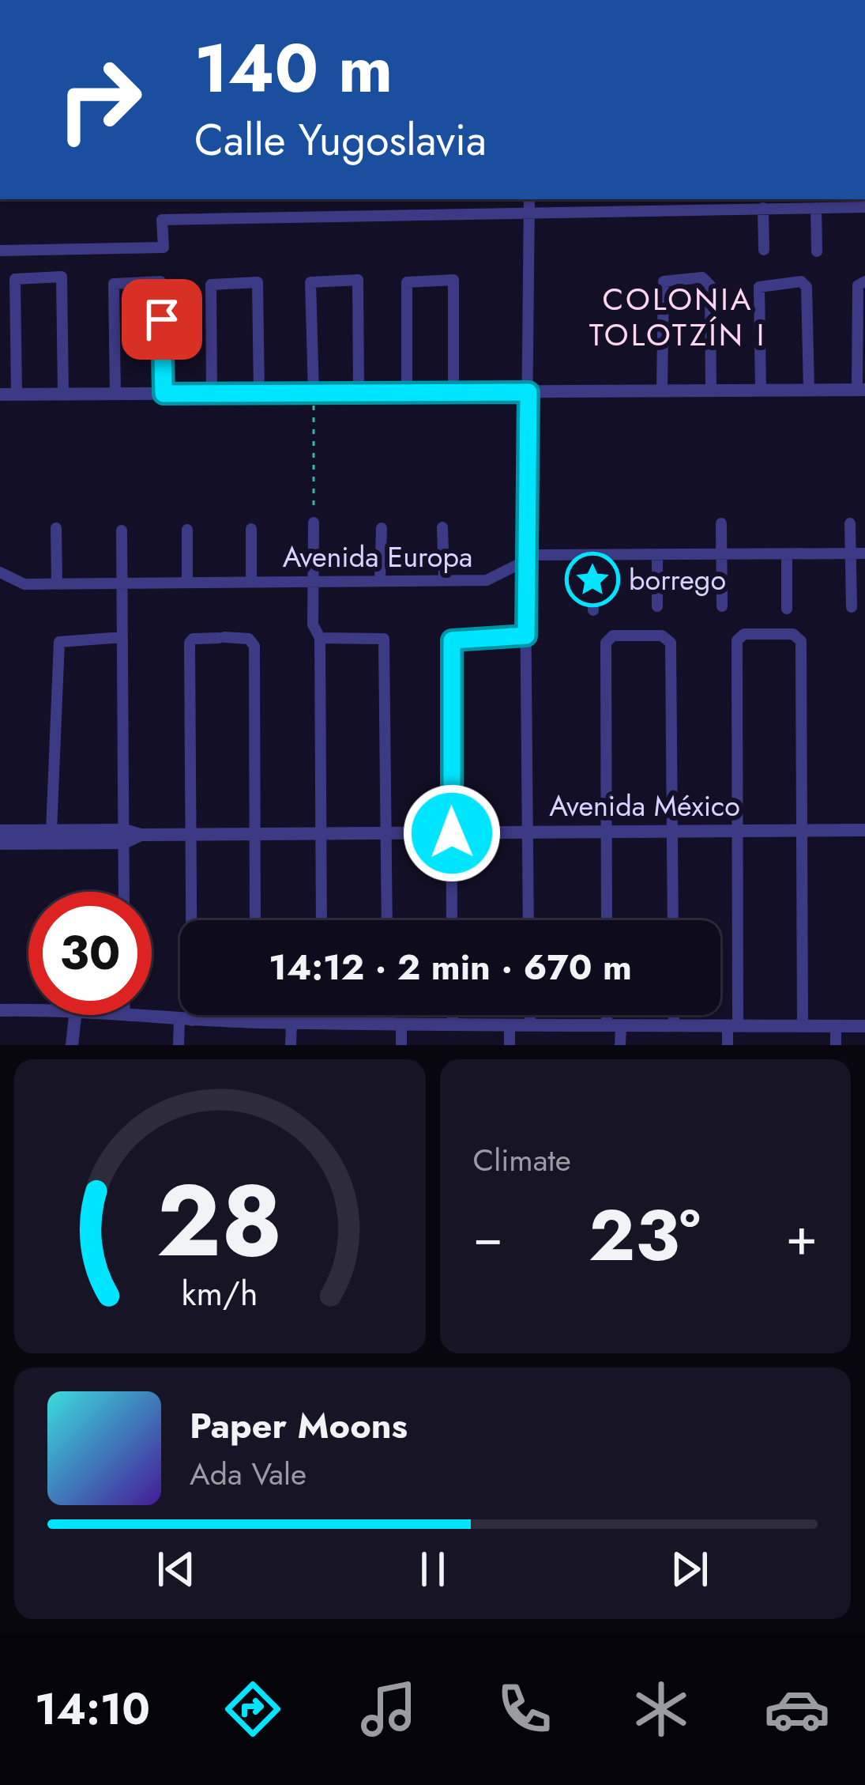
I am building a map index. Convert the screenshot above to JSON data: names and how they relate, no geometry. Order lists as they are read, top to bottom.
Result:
{
  "streets": {
    "street": ["Avenida Europa", "Avenida México"]
  },
  "districts": ["COLONIA TOLOTZÍN I"],
  "places": {
    "place": ["borrego"]
  },
  "page": {
    "turn": ["140 m", "Calle Yugoslavia"],
    "limit": "30",
    "trip": "14:12 · 2 min · 670 m",
    "tile": "Climate",
    "heat": ["−", "23°", "+"],
    "song": ["Paper Moons", "Ada Vale"],
    "tabs": "14:10",
    "gauge": ["28", "km/h"]
  }
}
